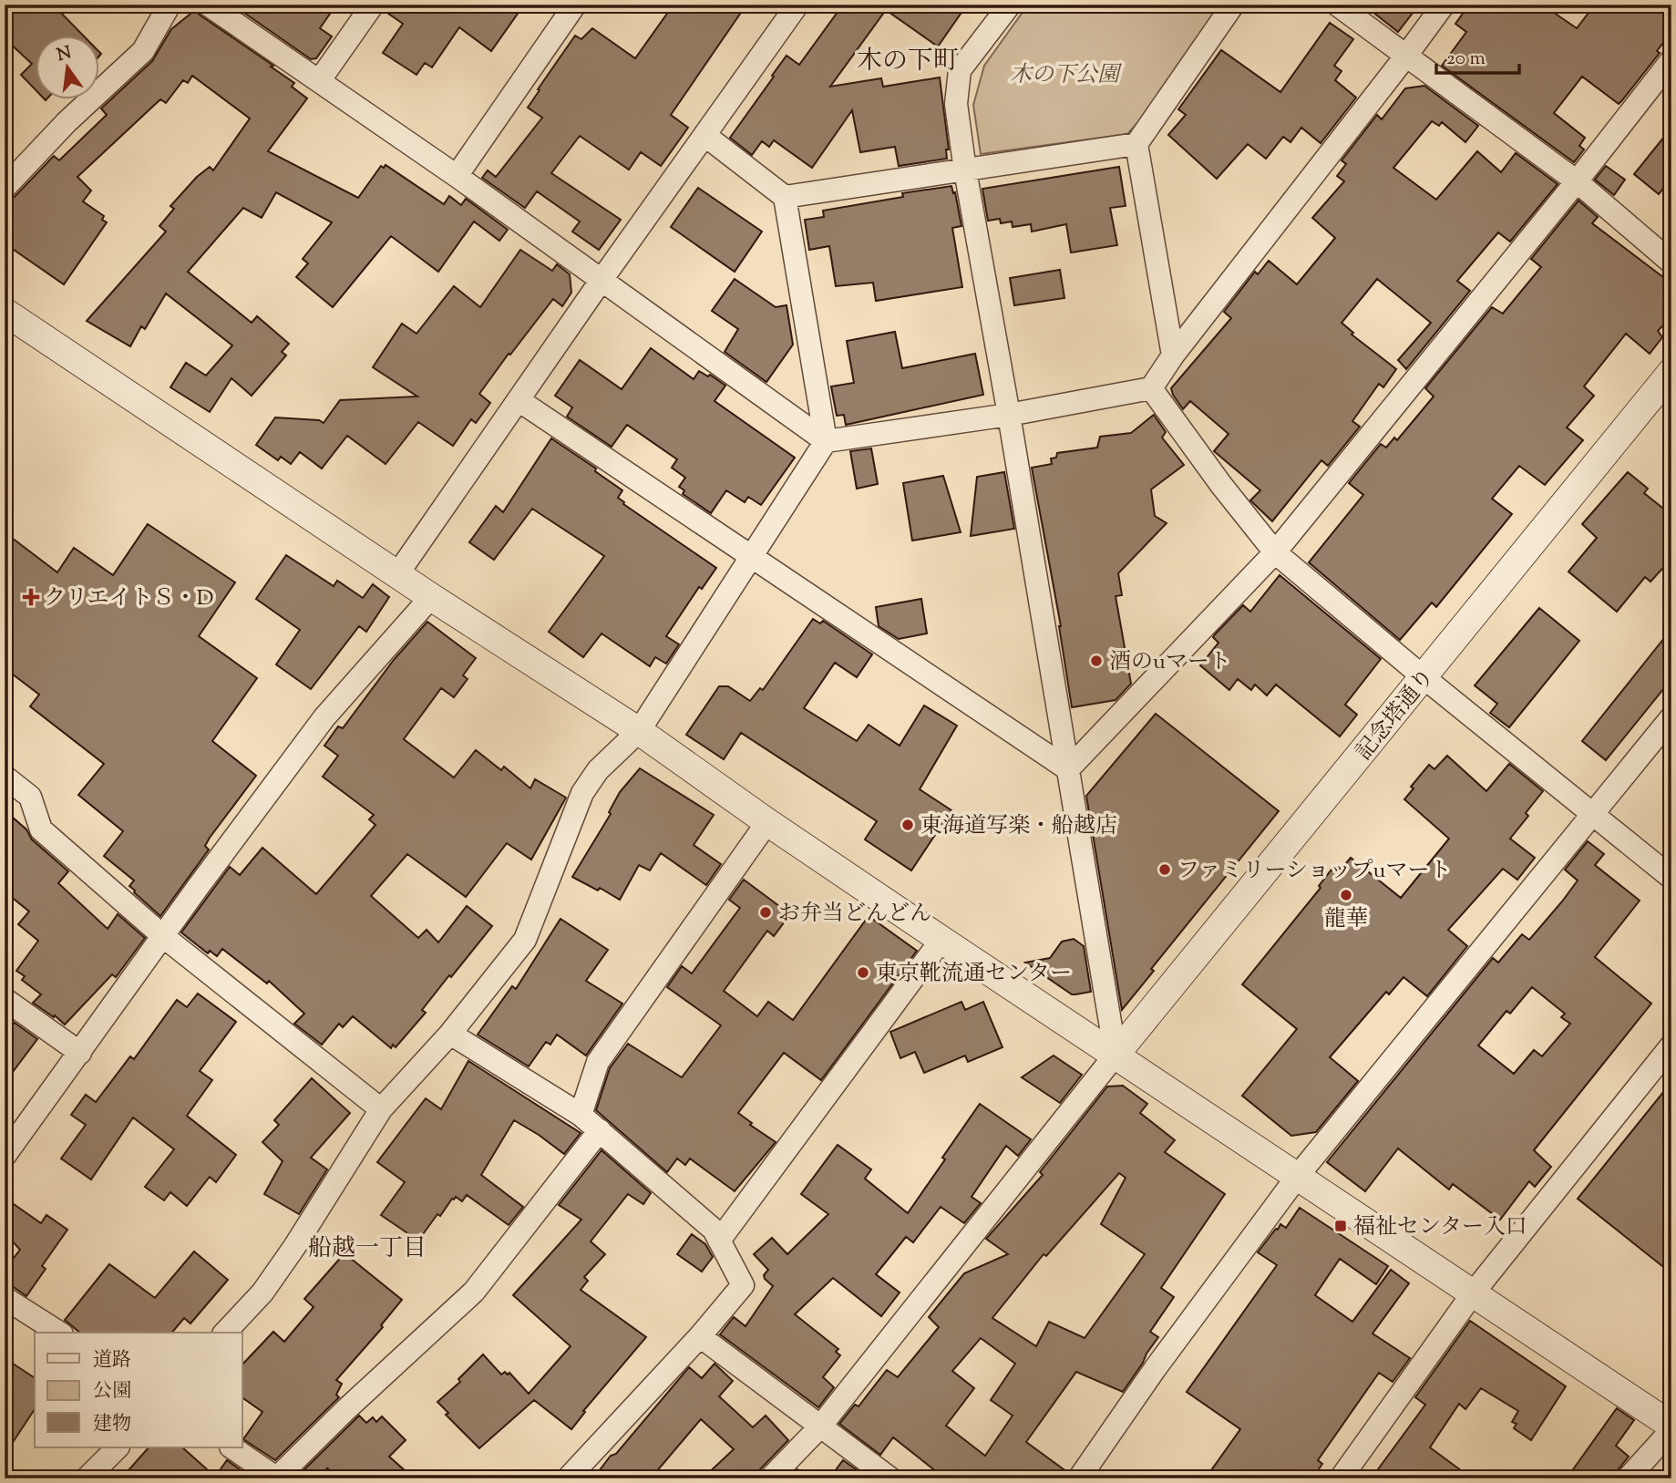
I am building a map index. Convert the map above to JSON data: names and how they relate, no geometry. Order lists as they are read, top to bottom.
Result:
{
  "streets": {
    "street": ["記念塔通り"]
  },
  "districts": ["木の下町", "船越一丁目"],
  "parks": ["木の下公園"],
  "places": {
    "health": ["クリエイトＳ・D"],
    "other": [
      "酒のuマート",
      "東海道写楽・船越店",
      "ファミリーショップuマート",
      "龍華",
      "お弁当どんどん",
      "東京靴流通センター"
    ],
    "transit": ["福祉センター入口"]
  },
  "legend": ["道路", "公園", "建物"],
  "scale_bar": "20 m",
  "north": "top"
}
